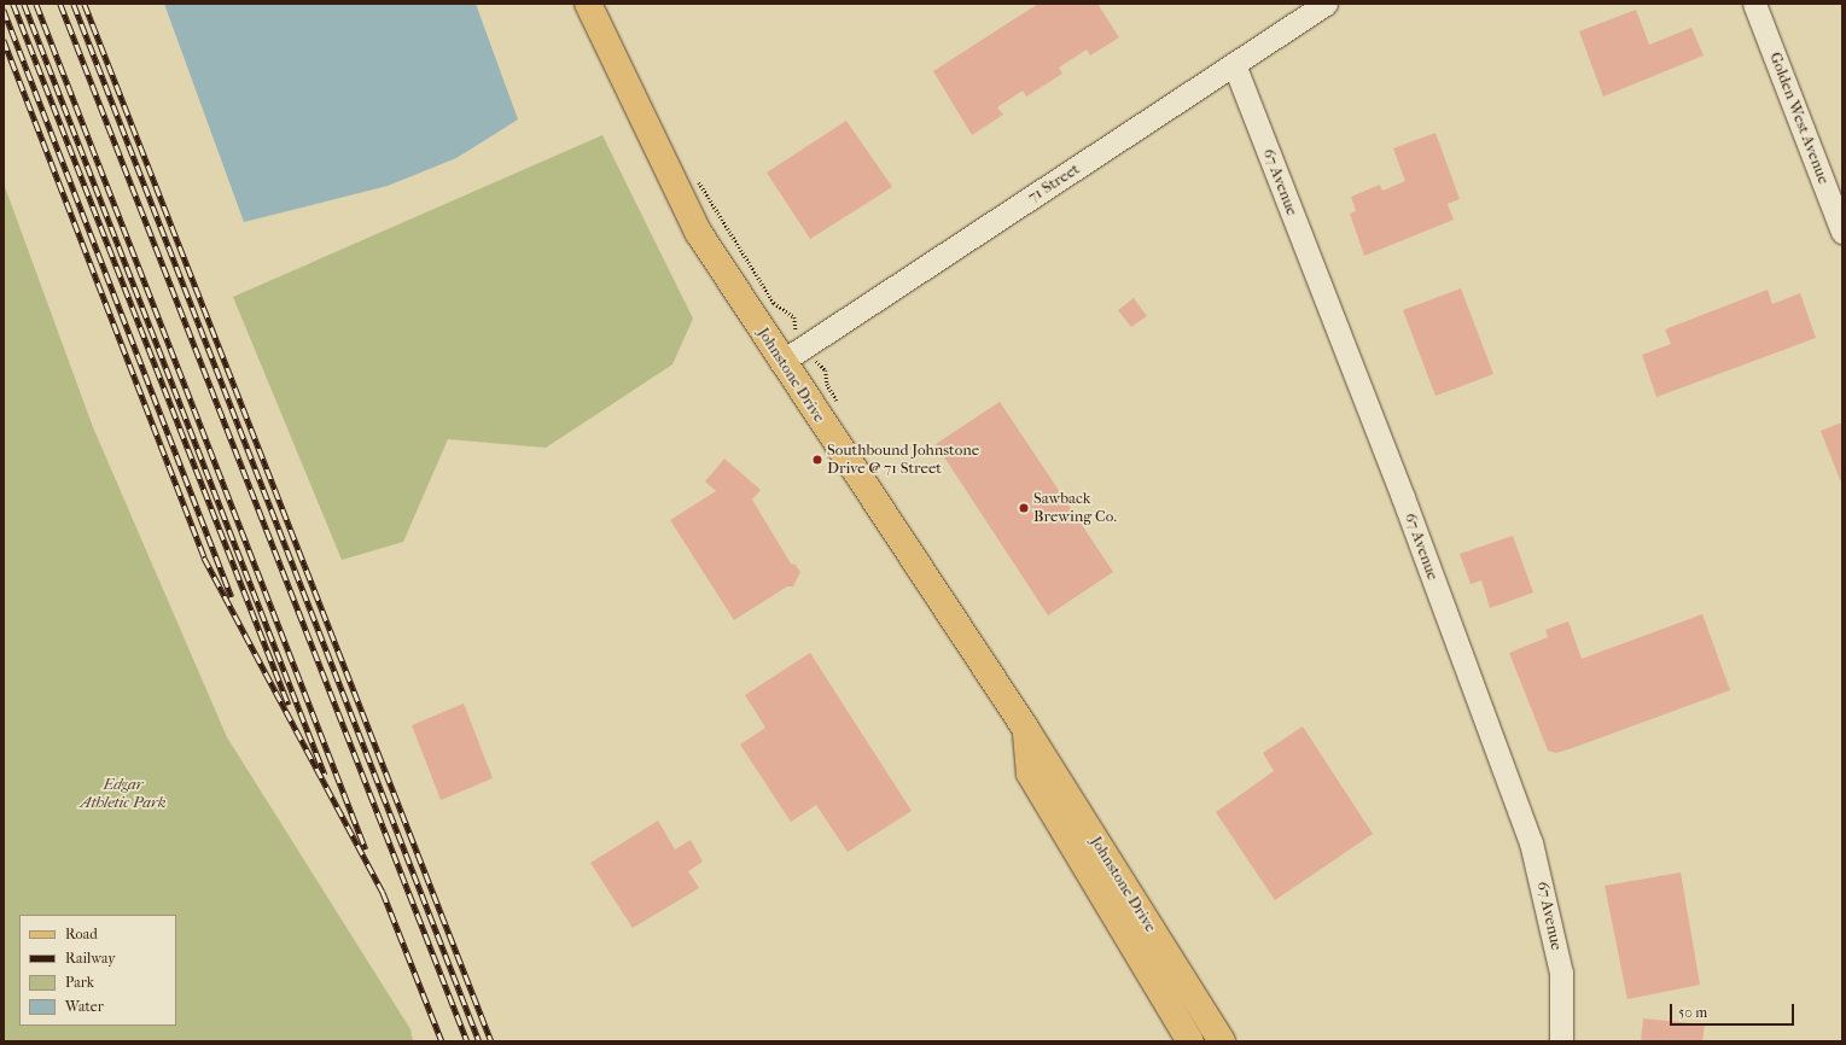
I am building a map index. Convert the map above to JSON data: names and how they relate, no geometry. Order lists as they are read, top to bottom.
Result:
{
  "streets": {
    "main road": ["Johnstone Drive"],
    "street": ["Golden West Avenue", "67 Avenue", "71 Street"]
  },
  "crossings": [
    ["67 Avenue", "71 Street"],
    ["71 Street", "Johnstone Drive"]
  ],
  "parks": ["Edgar Athletic Park"],
  "places": ["Southbound Johnstone Drive @ 71 Street", "Sawback Brewing Co."],
  "legend": [
    "Road",
    "Railway",
    "Park",
    "Water"
  ],
  "scale_bar": "50 m"
}
